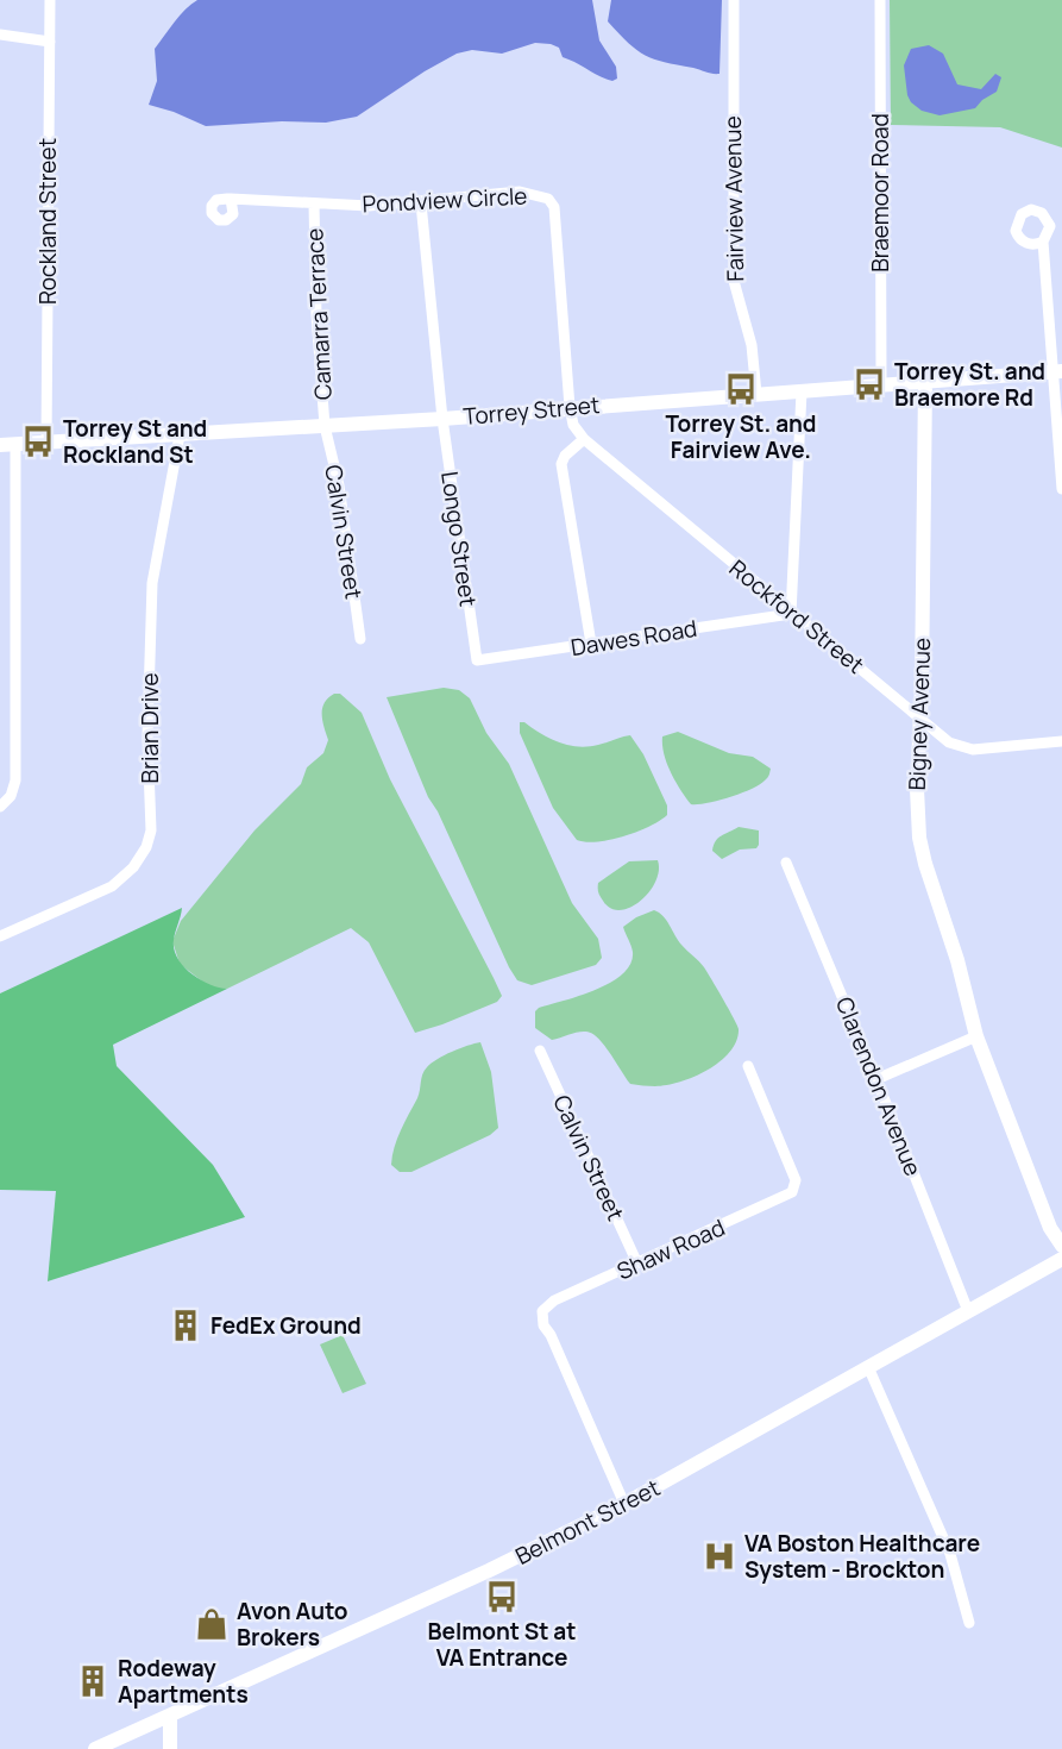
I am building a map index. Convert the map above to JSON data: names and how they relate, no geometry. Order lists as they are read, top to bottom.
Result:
{
  "streets": {
    "main road": ["Torrey Street", "Bigney Avenue", "Belmont Street"],
    "street": [
      "Braemoor Road",
      "Fairview Avenue",
      "Pondview Circle",
      "Rockland Street",
      "Camarra Terrace",
      "Calvin Street",
      "Longo Street",
      "Rockford Street",
      "Dawes Road",
      "Brian Drive",
      "Clarendon Avenue",
      "Shaw Road"
    ]
  },
  "crossings": [
    ["Braemoor Road", "Torrey Street"],
    ["Fairview Avenue", "Torrey Street"],
    ["Pondview Circle", "Camarra Terrace"],
    ["Pondview Circle", "Torrey Street"],
    ["Pondview Circle", "Longo Street"],
    ["Pondview Circle", "Rockford Street"],
    ["Rockland Street", "Torrey Street"],
    ["Camarra Terrace", "Torrey Street"],
    ["Camarra Terrace", "Calvin Street"],
    ["Torrey Street", "Calvin Street"],
    ["Torrey Street", "Longo Street"],
    ["Torrey Street", "Rockford Street"],
    ["Torrey Street", "Bigney Avenue"],
    ["Torrey Street", "Brian Drive"],
    ["Calvin Street", "Shaw Road"],
    ["Longo Street", "Dawes Road"],
    ["Rockford Street", "Dawes Road"],
    ["Rockford Street", "Bigney Avenue"],
    ["Clarendon Avenue", "Belmont Street"],
    ["Shaw Road", "Belmont Street"]
  ],
  "places": {
    "bus stop": [
      "Torrey St. and Braemore Rd",
      "Torrey St. and Fairview Ave.",
      "Torrey St and Rockland St",
      "Belmont St at VA Entrance"
    ],
    "building": ["FedEx Ground", "Rodeway Apartments"],
    "hospital": ["VA Boston Healthcare System - Brockton"],
    "shop": ["Avon Auto Brokers"]
  }
}
